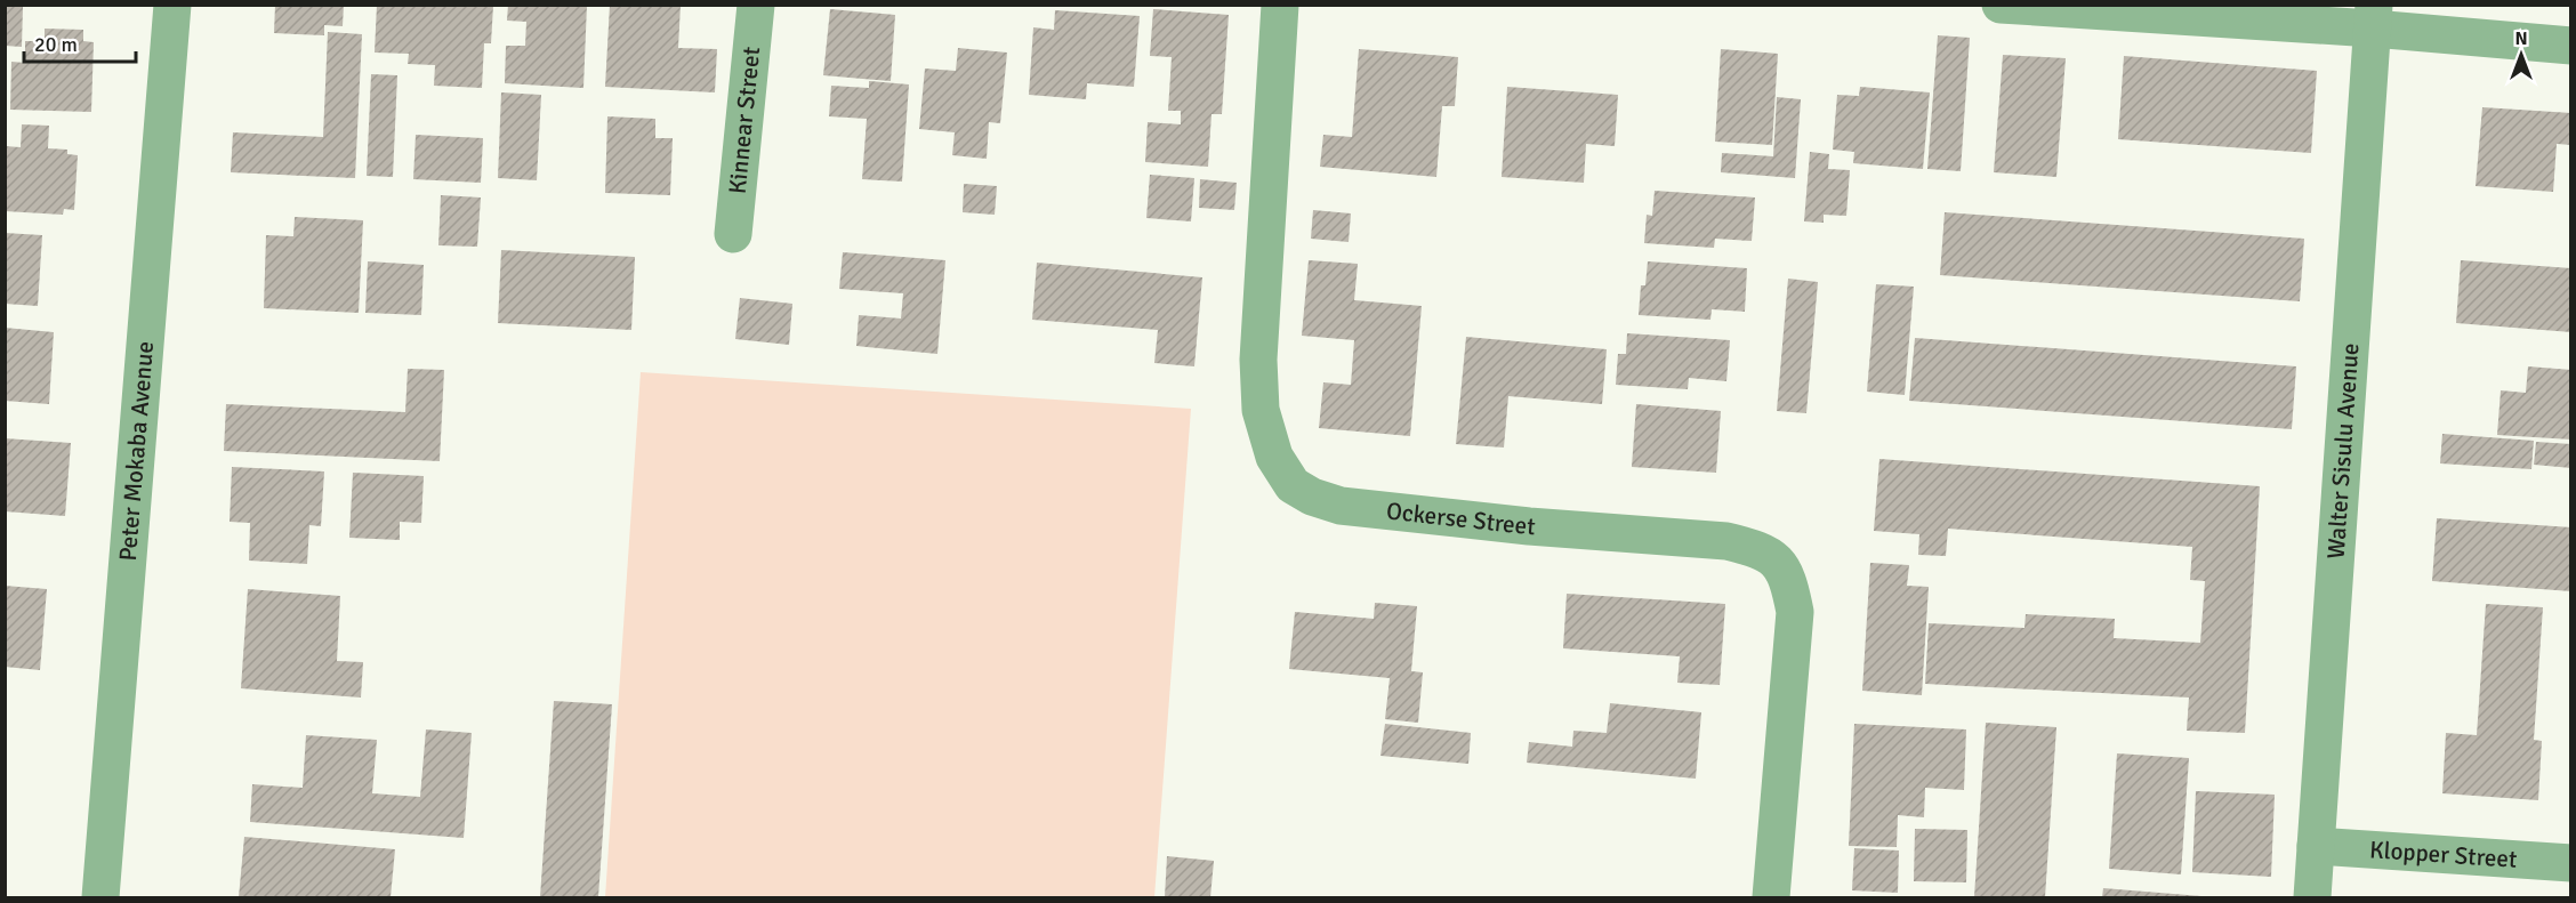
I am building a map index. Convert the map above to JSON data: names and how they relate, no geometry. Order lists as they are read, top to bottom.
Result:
{
  "streets": {
    "street": [
      "Kinnear Street",
      "Walter Sisulu Avenue",
      "Peter Mokaba Avenue",
      "Ockerse Street",
      "Klopper Street"
    ]
  },
  "crossings": [
    ["Walter Sisulu Avenue", "Klopper Street"]
  ],
  "scale_bar": "20 m",
  "north": "top"
}
